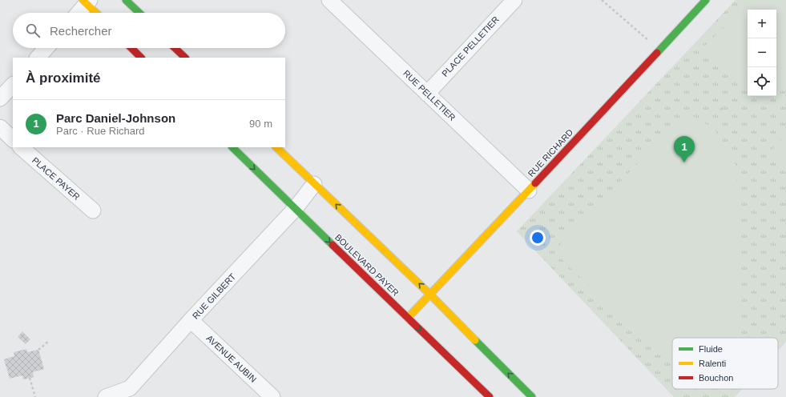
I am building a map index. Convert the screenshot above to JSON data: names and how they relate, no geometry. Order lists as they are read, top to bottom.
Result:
{
  "streets": {
    "street": [
      "PLACE PELLETIER",
      "RUE PELLETIER",
      "RUE RICHARD",
      "PLACE PAYER",
      "BOULEVARD PAYER",
      "RUE GILBERT",
      "AVENUE AUBIN"
    ]
  },
  "crossings": [
    ["PLACE PELLETIER", "RUE PELLETIER"],
    ["RUE PELLETIER", "RUE RICHARD"],
    ["RUE RICHARD", "BOULEVARD PAYER"],
    ["BOULEVARD PAYER", "RUE GILBERT"],
    ["RUE GILBERT", "AVENUE AUBIN"]
  ],
  "legend": ["Fluide", "Ralenti", "Bouchon"],
  "page": {
    "map_buttons": ["+", "−"],
    "search": "Rechercher",
    "heading": "À proximité",
    "list": [
      {
        "mark": "1",
        "name": "Parc Daniel-Johnson",
        "note": "Parc · Rue Richard",
        "value": "90 m"
      }
    ],
    "pins": "1"
  }
}
